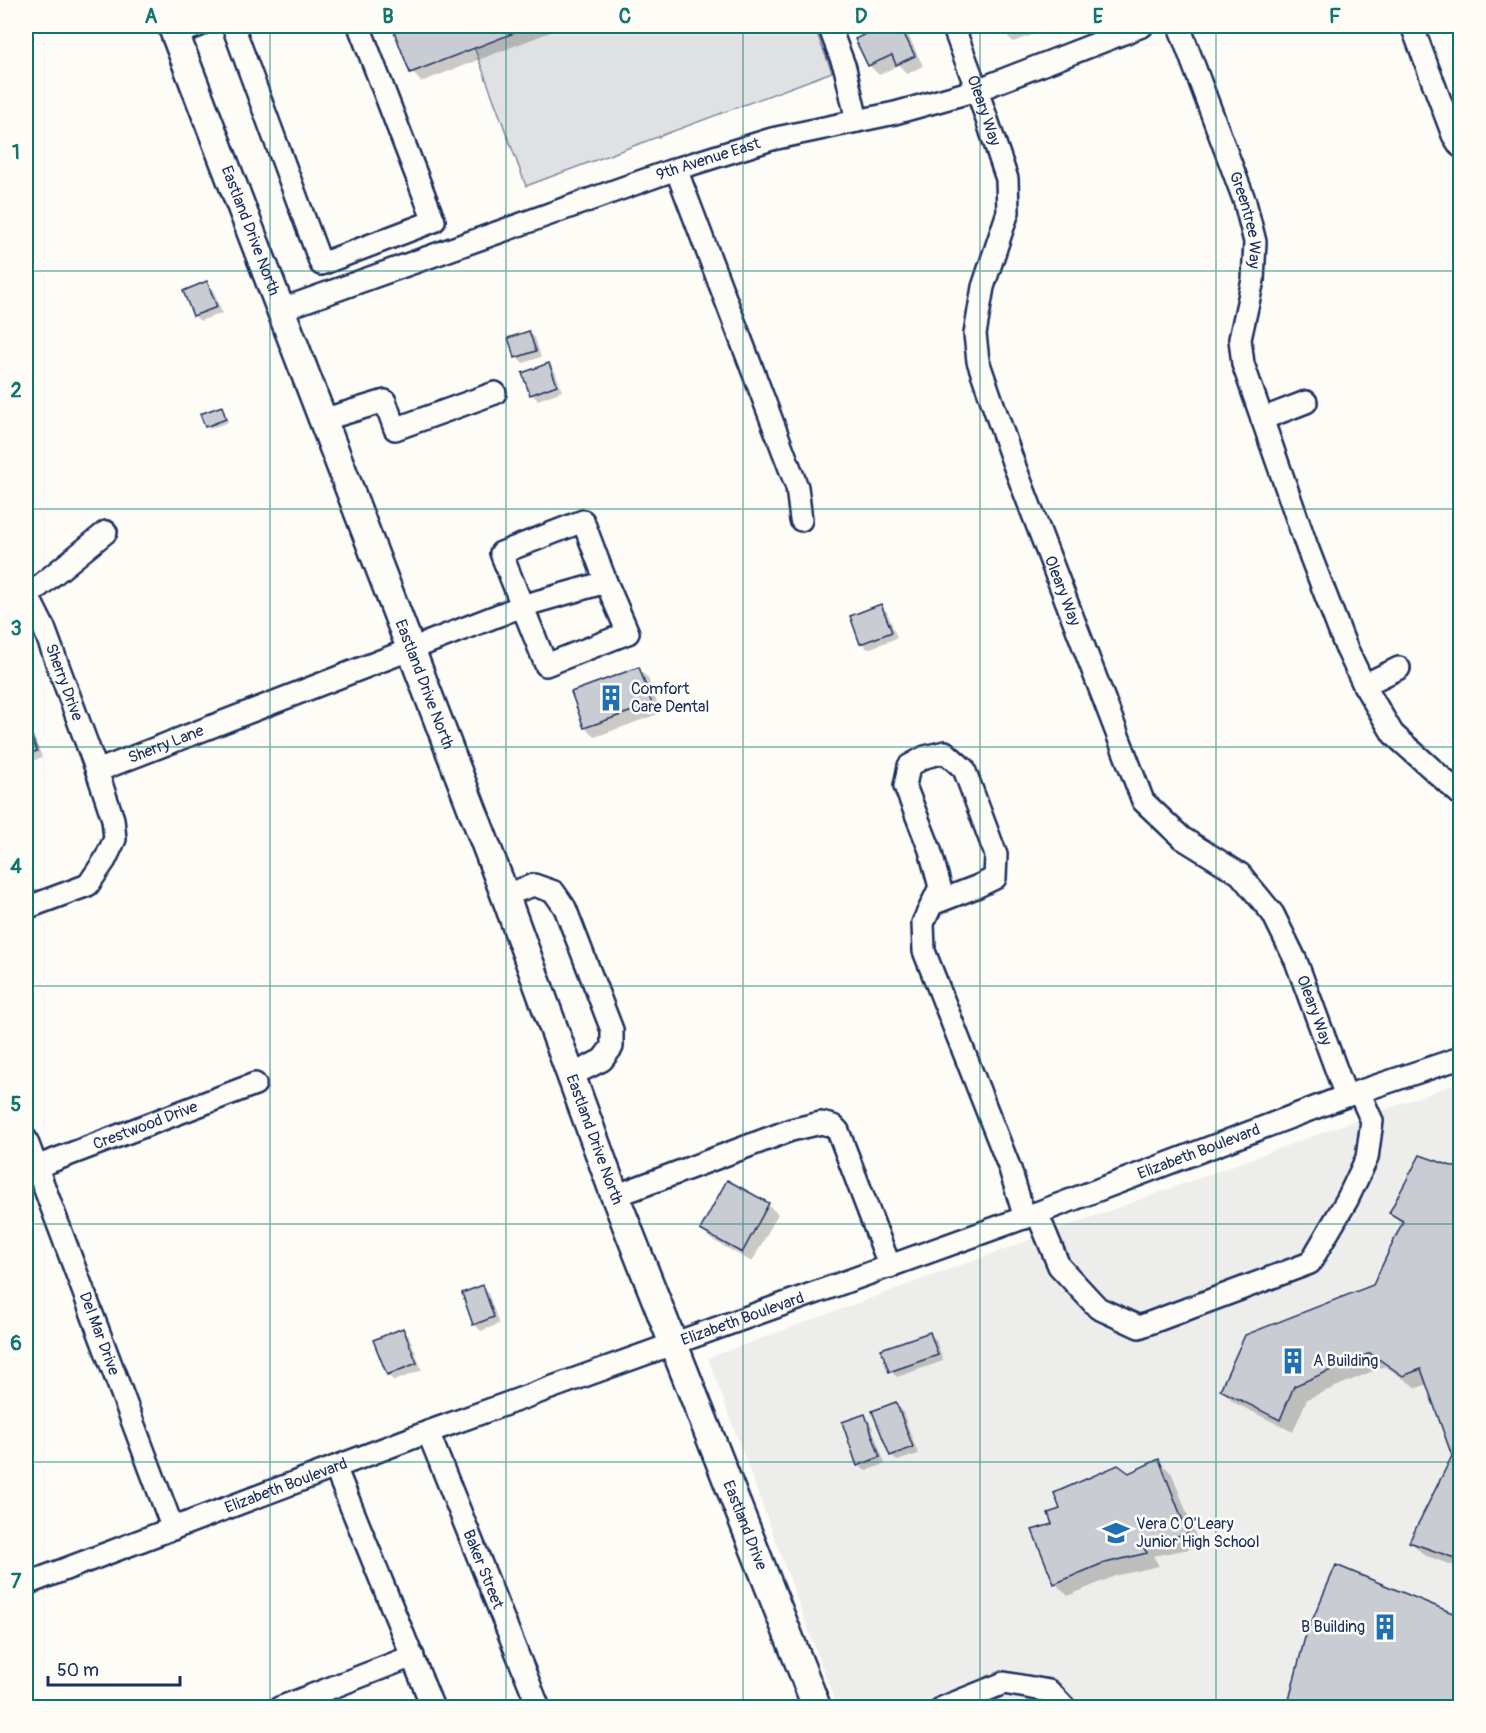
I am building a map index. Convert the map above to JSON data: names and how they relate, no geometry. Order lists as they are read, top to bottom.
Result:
{
  "streets": {
    "main road": ["Eastland Drive North", "Eastland Drive"],
    "street": [
      "Oleary Way",
      "9th Avenue East",
      "Greentree Way",
      "Sherry Drive",
      "Sherry Lane",
      "Crestwood Drive",
      "Elizabeth Boulevard",
      "Del Mar Drive",
      "Baker Street"
    ]
  },
  "crossings": [
    ["Oleary Way", "9th Avenue East"],
    ["Oleary Way", "Elizabeth Boulevard"],
    ["9th Avenue East", "Eastland Drive North"],
    ["Eastland Drive North", "Sherry Lane"],
    ["Eastland Drive North", "Elizabeth Boulevard"],
    ["Eastland Drive North", "Eastland Drive"],
    ["Sherry Drive", "Sherry Lane"],
    ["Crestwood Drive", "Del Mar Drive"],
    ["Elizabeth Boulevard", "Del Mar Drive"],
    ["Elizabeth Boulevard", "Eastland Drive"],
    ["Elizabeth Boulevard", "Baker Street"]
  ],
  "places": {
    "building": ["Comfort Care Dental", "A Building", "B Building"],
    "school or university": ["Vera C O'Leary Junior High School"]
  },
  "scale_bar": "50 m",
  "grid": {
    "columns": [
      "A",
      "B",
      "C",
      "D",
      "E",
      "F"
    ],
    "rows": [
      "1",
      "2",
      "3",
      "4",
      "5",
      "6",
      "7"
    ]
  }
}
